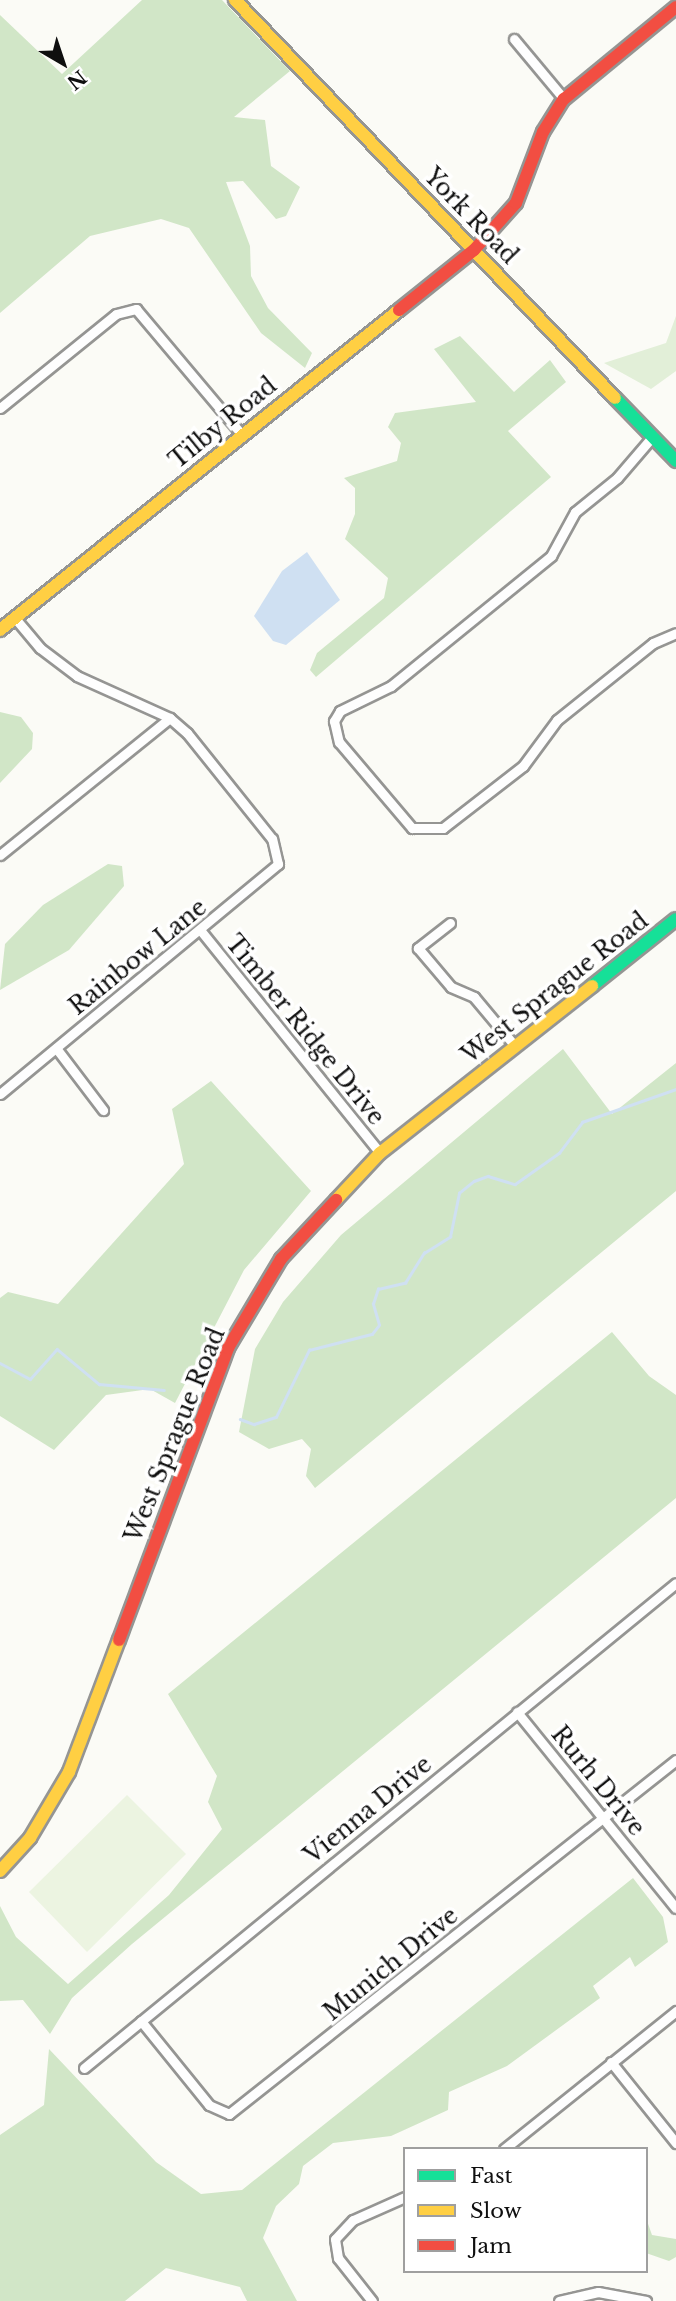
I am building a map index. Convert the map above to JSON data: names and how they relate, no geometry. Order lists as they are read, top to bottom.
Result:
{
  "streets": {
    "street": [
      "York Road",
      "Tilby Road",
      "Rainbow Lane",
      "West Sprague Road",
      "Timber Ridge Drive",
      "Rurh Drive",
      "Vienna Drive",
      "Munich Drive"
    ]
  },
  "crossings": [
    ["York Road", "Tilby Road"],
    ["Rainbow Lane", "Timber Ridge Drive"],
    ["West Sprague Road", "Timber Ridge Drive"],
    ["Rurh Drive", "Vienna Drive"],
    ["Rurh Drive", "Munich Drive"],
    ["Vienna Drive", "Munich Drive"]
  ],
  "legend": ["Fast", "Slow", "Jam"],
  "north": "bottom right"
}
